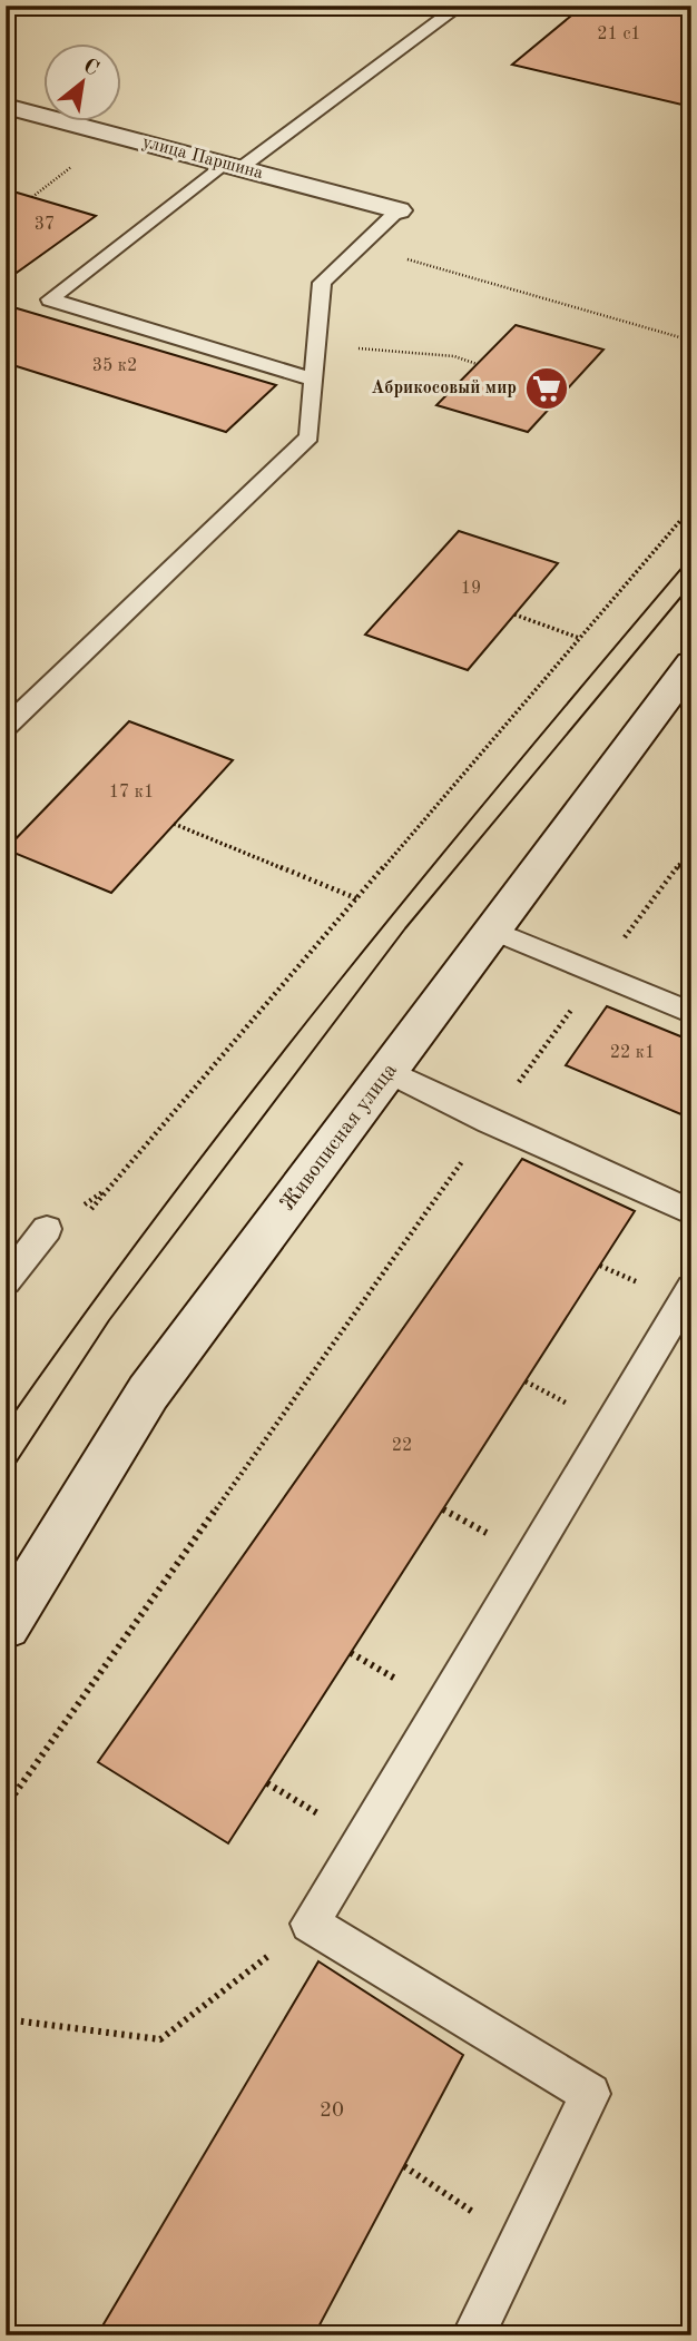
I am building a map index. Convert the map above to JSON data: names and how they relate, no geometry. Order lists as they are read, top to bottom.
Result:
{
  "streets": {
    "street": ["улица Паршина", "Живописная улица"]
  },
  "places": {
    "supermarket": ["Абрикосовый мир"]
  },
  "house_numbers": [
    "21 с1",
    "37",
    "35 к2",
    "19",
    "17 к1",
    "22 к1",
    "22",
    "20"
  ],
  "north": "top right"
}
